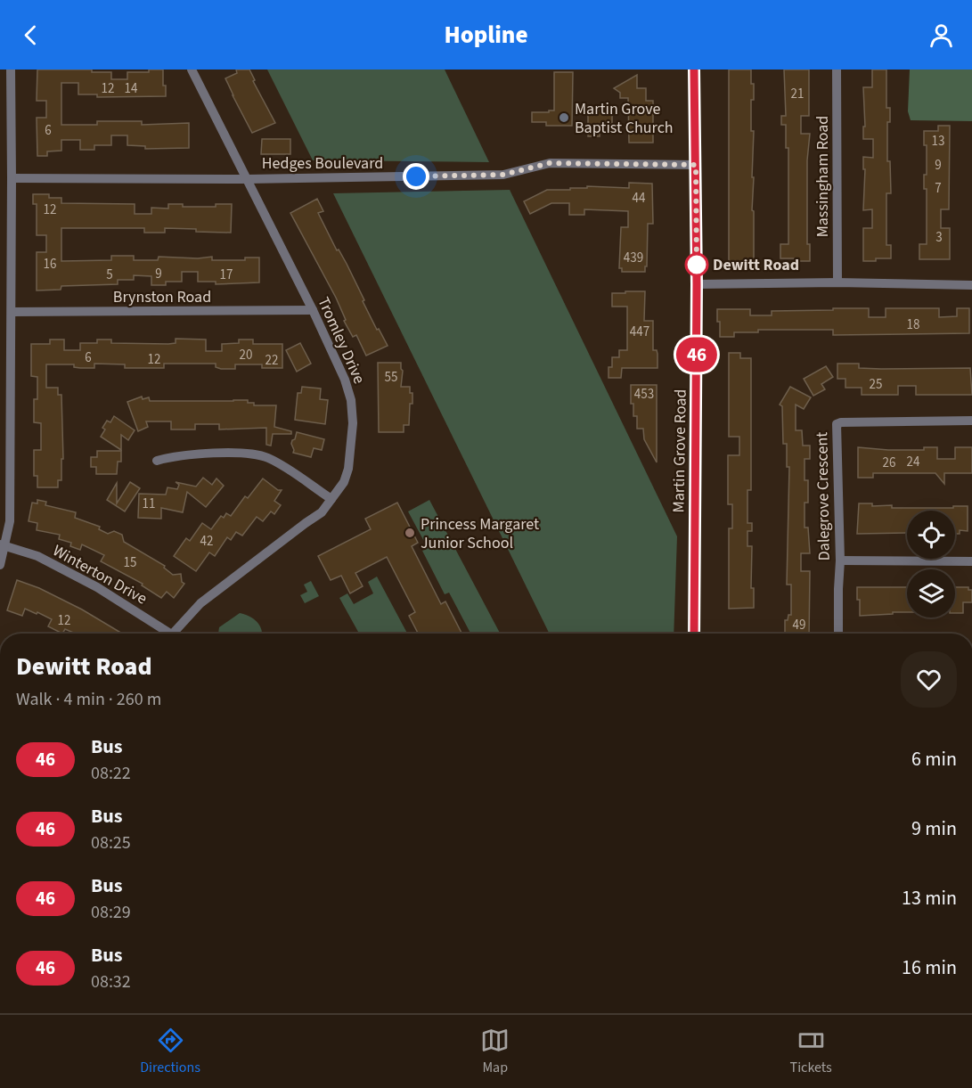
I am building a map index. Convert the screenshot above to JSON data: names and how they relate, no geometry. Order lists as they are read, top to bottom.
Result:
{
  "streets": {
    "main road": ["Martin Grove Road"],
    "street": [
      "Hedges Boulevard",
      "Massingham Road",
      "Brynston Road",
      "Tromley Drive",
      "Dalegrove Crescent",
      "Winterton Drive"
    ]
  },
  "crossings": [
    ["Hedges Boulevard", "Tromley Drive"],
    ["Hedges Boulevard", "Martin Grove Road"],
    ["Brynston Road", "Tromley Drive"]
  ],
  "places": ["Martin Grove Baptist Church", "Dewitt Road", "Princess Margaret Junior School"],
  "lines": ["bus line 46"],
  "house_numbers": [
    "12",
    "14",
    "21",
    "6",
    "13",
    "9",
    "7",
    "44",
    "12",
    "3",
    "439",
    "16",
    "9",
    "5",
    "17",
    "18",
    "447",
    "20",
    "6",
    "12",
    "22",
    "55",
    "25",
    "453",
    "24",
    "26",
    "11",
    "42",
    "15",
    "12",
    "49"
  ],
  "page": {
    "header": "Hopline",
    "on_map": "46",
    "heading": ["Dewitt Road", "Walk · 4 min · 260 m"],
    "list": [
      {
        "mark": "46",
        "name": "Bus",
        "note": "08:22",
        "value": "6 min"
      },
      {
        "mark": "46",
        "name": "Bus",
        "note": "08:25",
        "value": "9 min"
      },
      {
        "mark": "46",
        "name": "Bus",
        "note": "08:29",
        "value": "13 min"
      },
      {
        "mark": "46",
        "name": "Bus",
        "note": "08:32",
        "value": "16 min"
      }
    ],
    "tabs": ["Directions", "Map", "Tickets"]
  }
}
